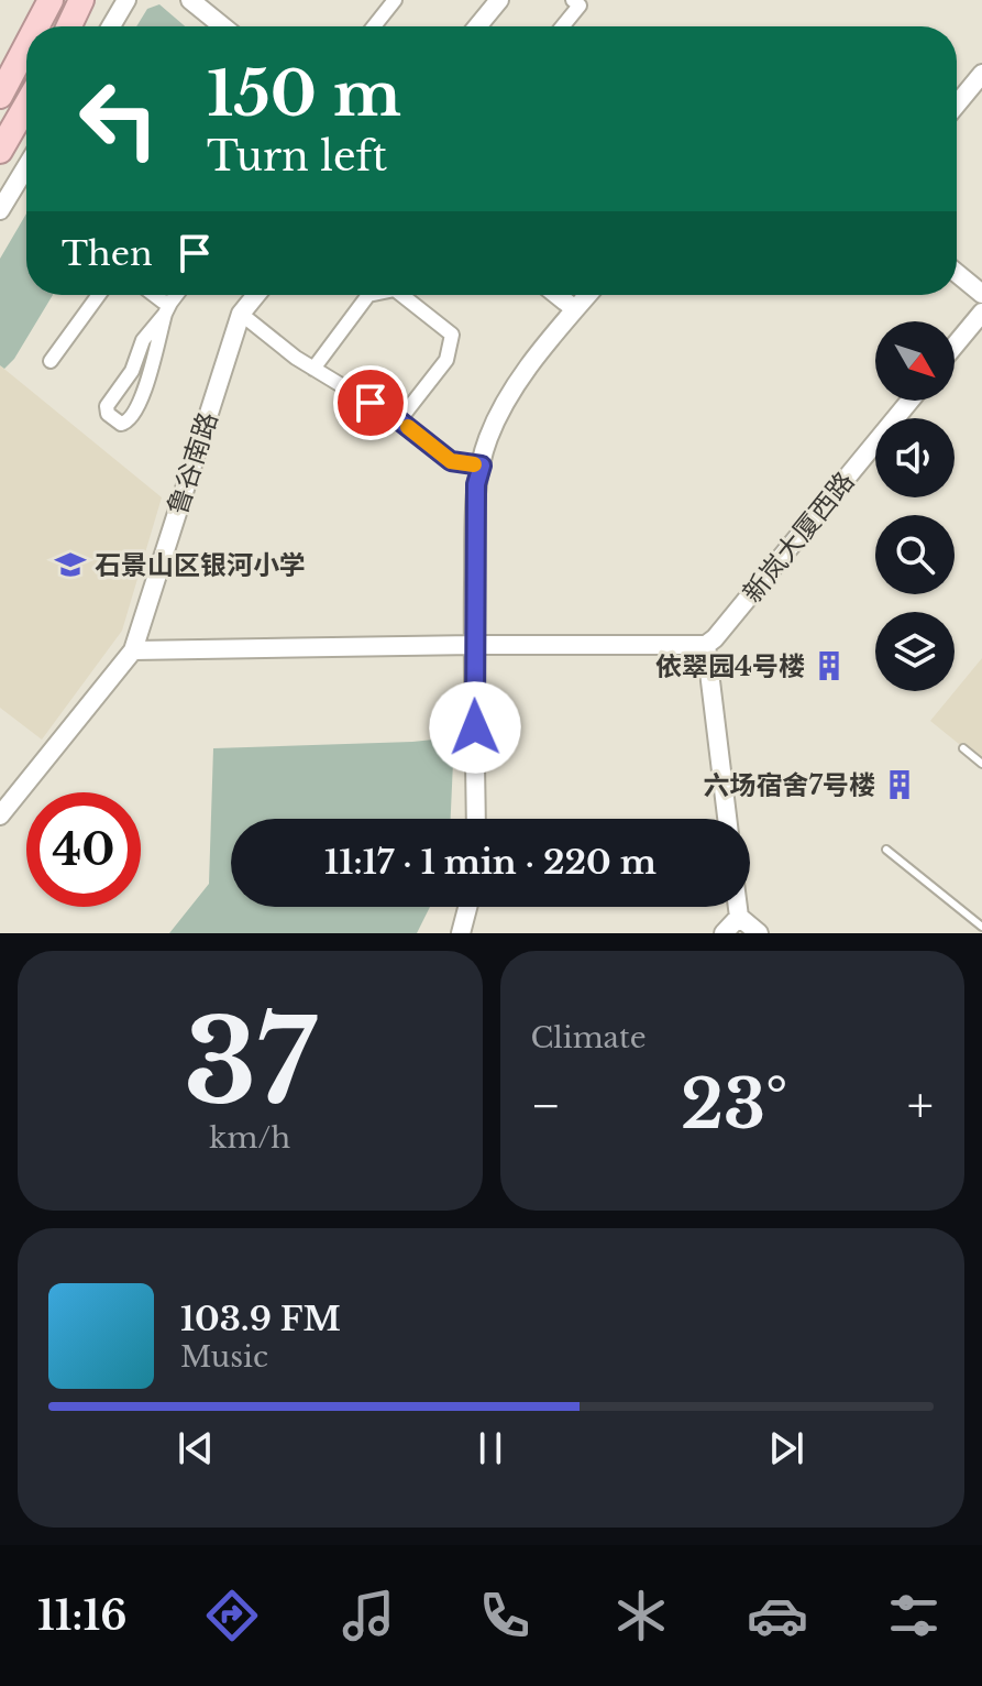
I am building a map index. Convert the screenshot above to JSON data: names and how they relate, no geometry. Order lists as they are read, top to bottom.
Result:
{
  "streets": {
    "street": ["鲁谷南路", "新岚大厦西路"]
  },
  "places": {
    "school or university": ["石景山区银河小学"],
    "building": ["依翠园4号楼", "六场宿舍7号楼"]
  },
  "north": "bottom right",
  "page": {
    "turn": ["150 m", "Turn left"],
    "then": "Then",
    "limit": "40",
    "trip": "11:17 · 1 min · 220 m",
    "tile": [
      ["37", "km/h"],
      "Climate"
    ],
    "heat": ["−", "23°", "+"],
    "song": ["103.9 FM", "Music"],
    "tabs": "11:16"
  }
}
